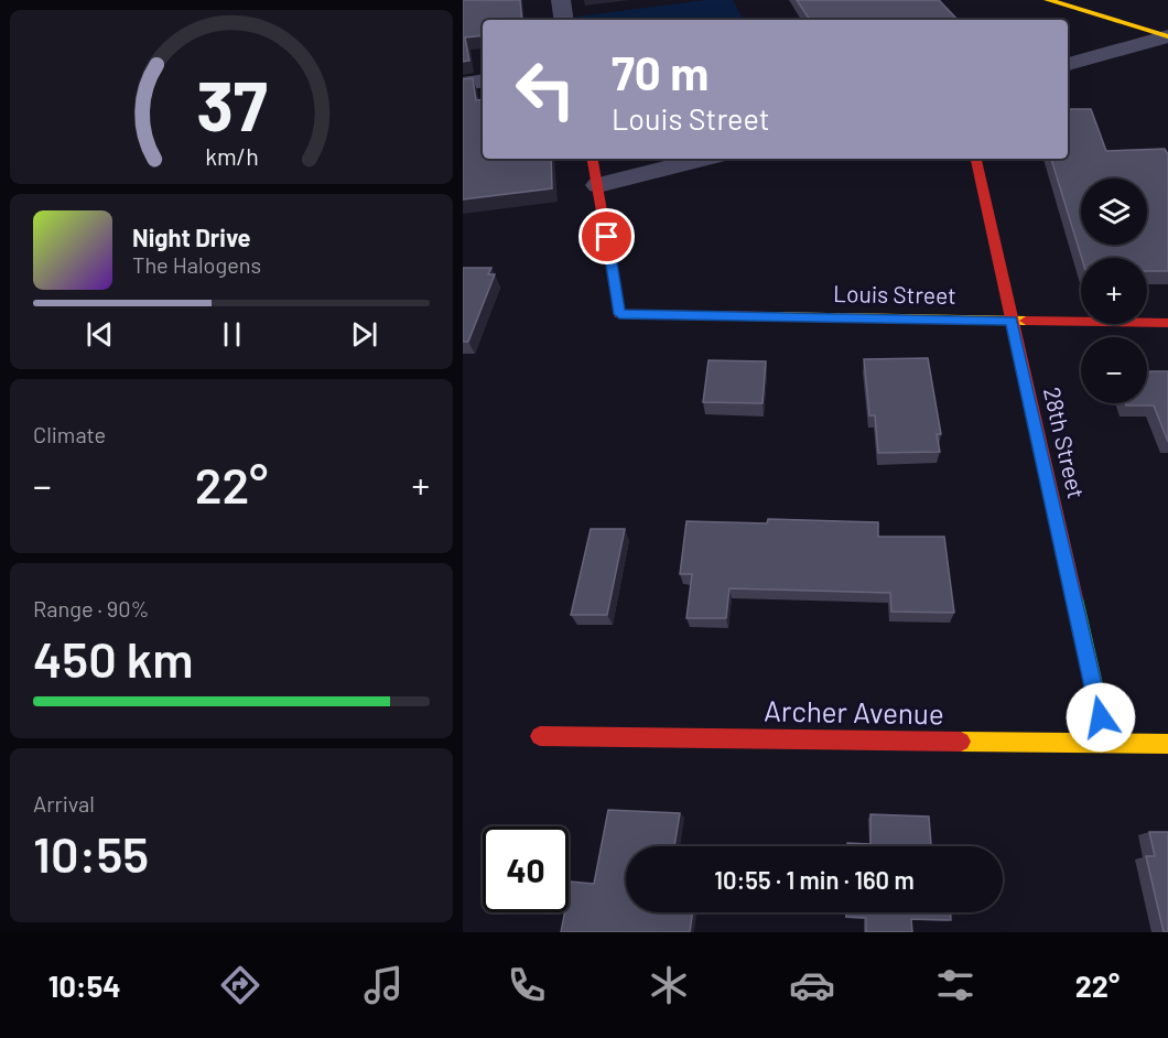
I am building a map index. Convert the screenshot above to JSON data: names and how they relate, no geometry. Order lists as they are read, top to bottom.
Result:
{
  "streets": {
    "street": ["Louis Street", "28th Street", "Archer Avenue"]
  },
  "crossings": [
    ["Louis Street", "28th Street"],
    ["28th Street", "Archer Avenue"]
  ],
  "page": {
    "turn": ["70 m", "Louis Street"],
    "map_buttons": ["+", "−"],
    "song": ["Night Drive", "The Halogens"],
    "tile": [
      "Climate",
      ["Range · 90%", "450 km"],
      ["Arrival", "10:55"]
    ],
    "heat": ["−", "22°", "+"],
    "limit": "40",
    "trip": "10:55 · 1 min · 160 m",
    "tabs": ["10:54", "22°"],
    "gauge": ["37", "km/h"]
  }
}
